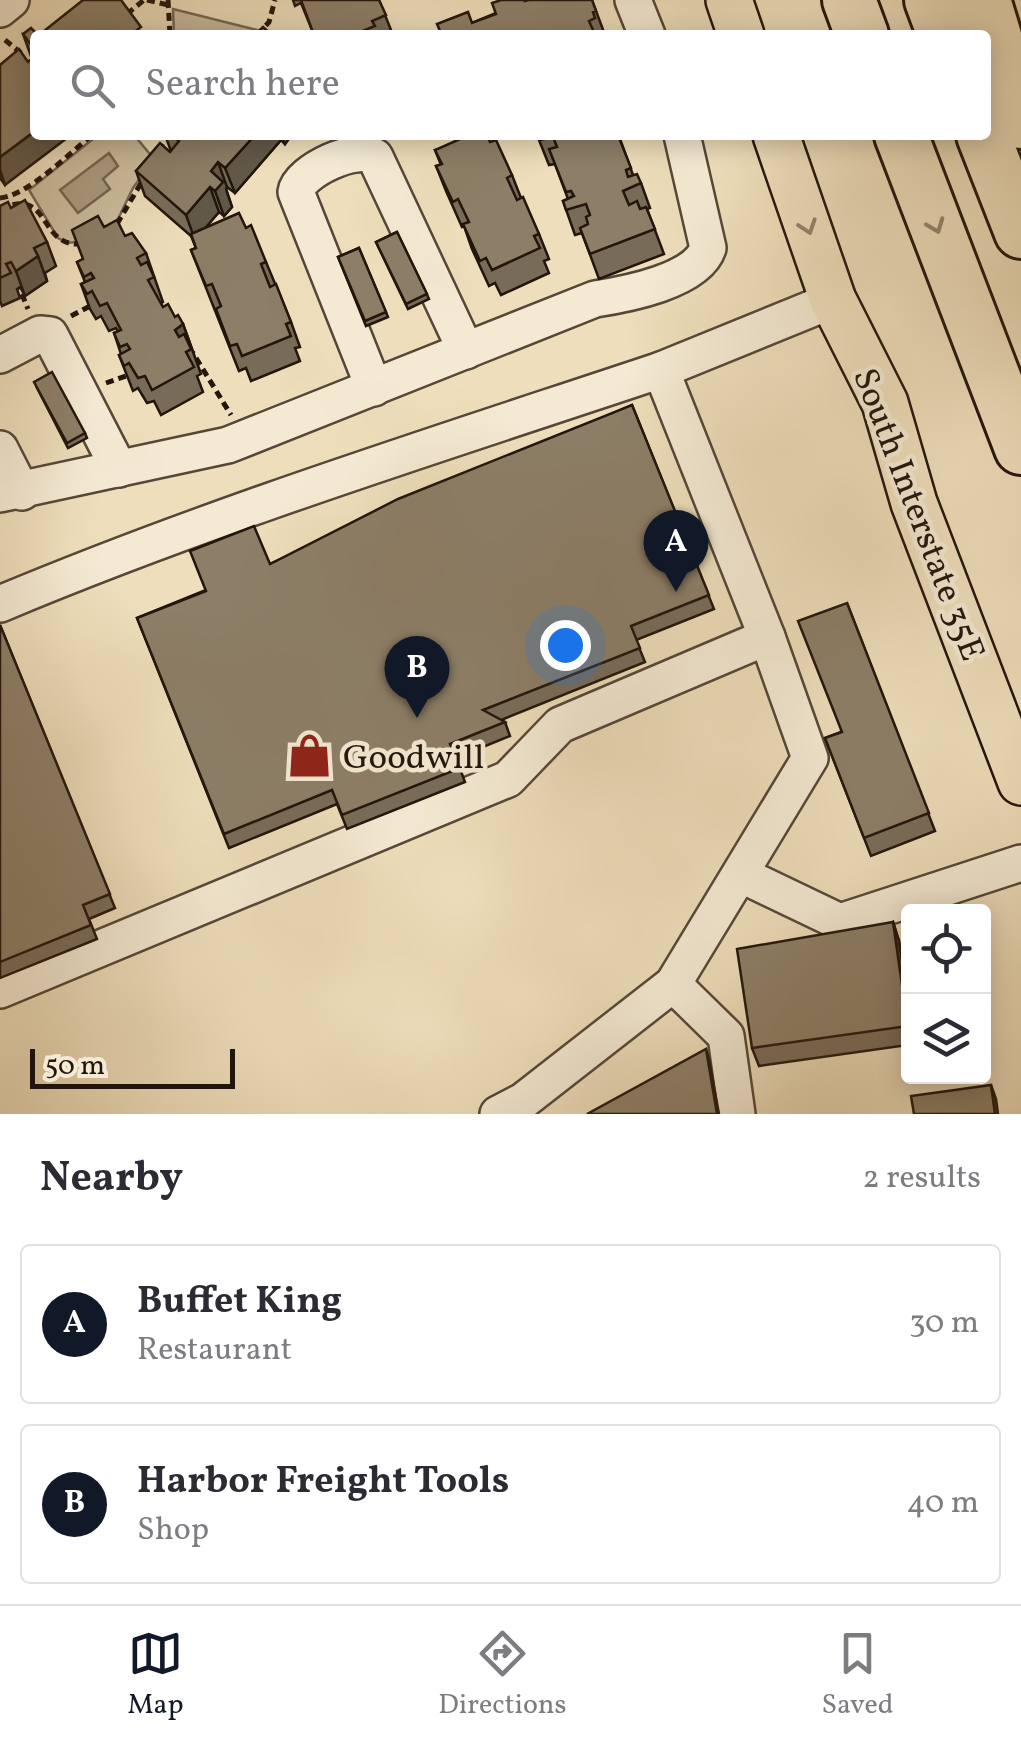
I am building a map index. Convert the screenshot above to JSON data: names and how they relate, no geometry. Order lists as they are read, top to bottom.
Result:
{
  "streets": {
    "main road": ["South Interstate 35E"]
  },
  "places": {
    "shop": ["Goodwill"]
  },
  "scale_bar": "50 m",
  "page": {
    "search": "Search here",
    "pins": ["A", "B"],
    "scale": "50 m",
    "heading": ["Nearby", "2 results"],
    "list": [
      {
        "mark": "A",
        "name": "Buffet King",
        "note": "Restaurant",
        "value": "30 m"
      },
      {
        "mark": "B",
        "name": "Harbor Freight Tools",
        "note": "Shop",
        "value": "40 m"
      }
    ],
    "nav": ["Map", "Directions", "Saved"]
  }
}
